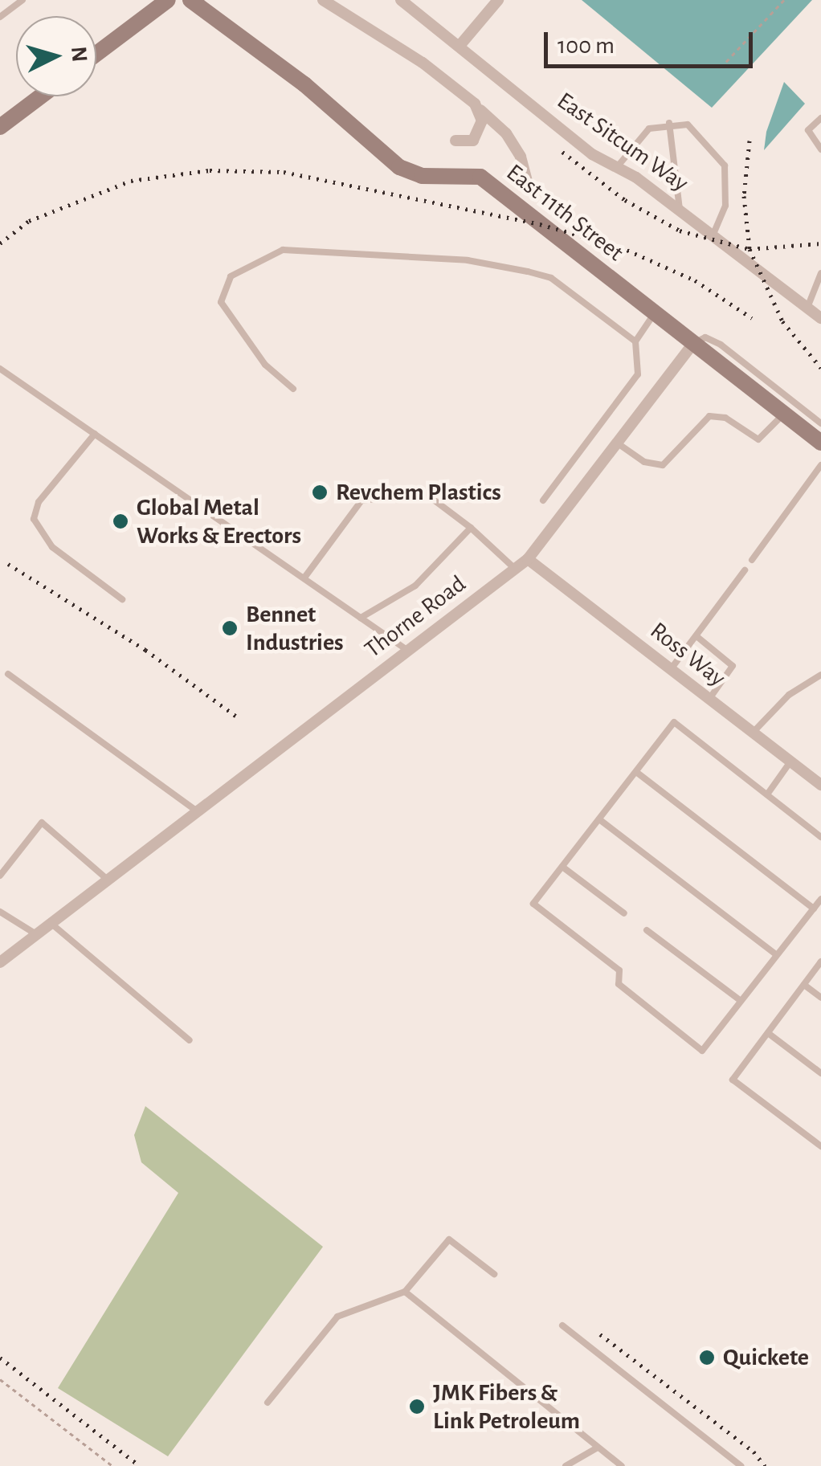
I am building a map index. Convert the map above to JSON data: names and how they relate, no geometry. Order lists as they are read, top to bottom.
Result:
{
  "streets": {
    "street": [
      "East Sitcum Way",
      "East 11th Street",
      "Thorne Road",
      "Ross Way"
    ]
  },
  "crossings": [
    ["East 11th Street", "Thorne Road"],
    ["Thorne Road", "Ross Way"]
  ],
  "places": [
    "Revchem Plastics",
    "Global Metal Works & Erectors",
    "Bennet Industries",
    "Quickete",
    "JMK Fibers & Link Petroleum"
  ],
  "scale_bar": "100 m",
  "north": "right"
}
